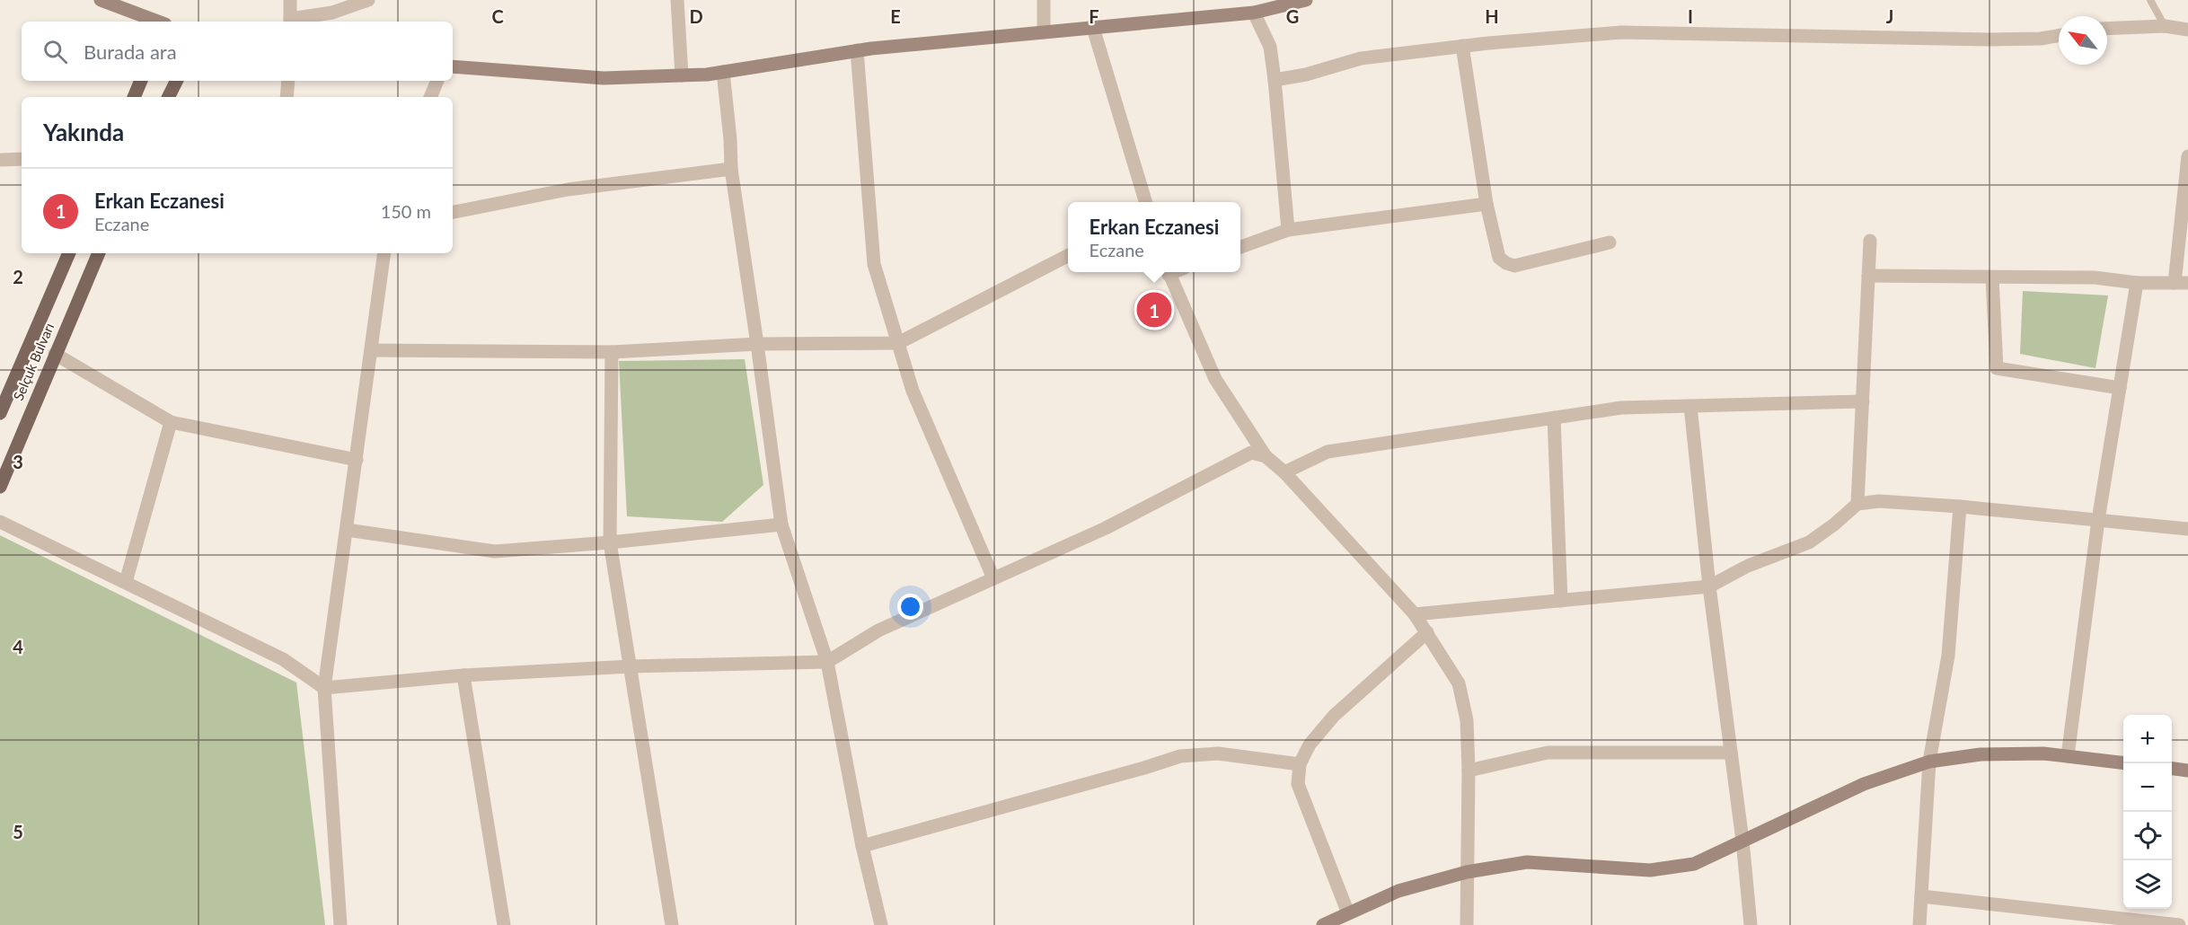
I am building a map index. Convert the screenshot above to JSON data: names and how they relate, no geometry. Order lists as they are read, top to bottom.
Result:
{
  "streets": {
    "main road": ["Selçuk Bulvarı"]
  },
  "north": "top left",
  "page": {
    "search": "Burada ara",
    "heading": "Yakında",
    "list": [
      {
        "mark": "1",
        "name": "Erkan Eczanesi",
        "note": "Eczane",
        "value": "150 m"
      }
    ],
    "popup": ["Erkan Eczanesi", "Eczane"],
    "pins": "1",
    "map_buttons": ["+", "−"]
  },
  "grid": {
    "columns": [
      "C",
      "D",
      "E",
      "F",
      "G",
      "H",
      "I",
      "J"
    ],
    "rows": [
      "2",
      "3",
      "4",
      "5"
    ]
  }
}
